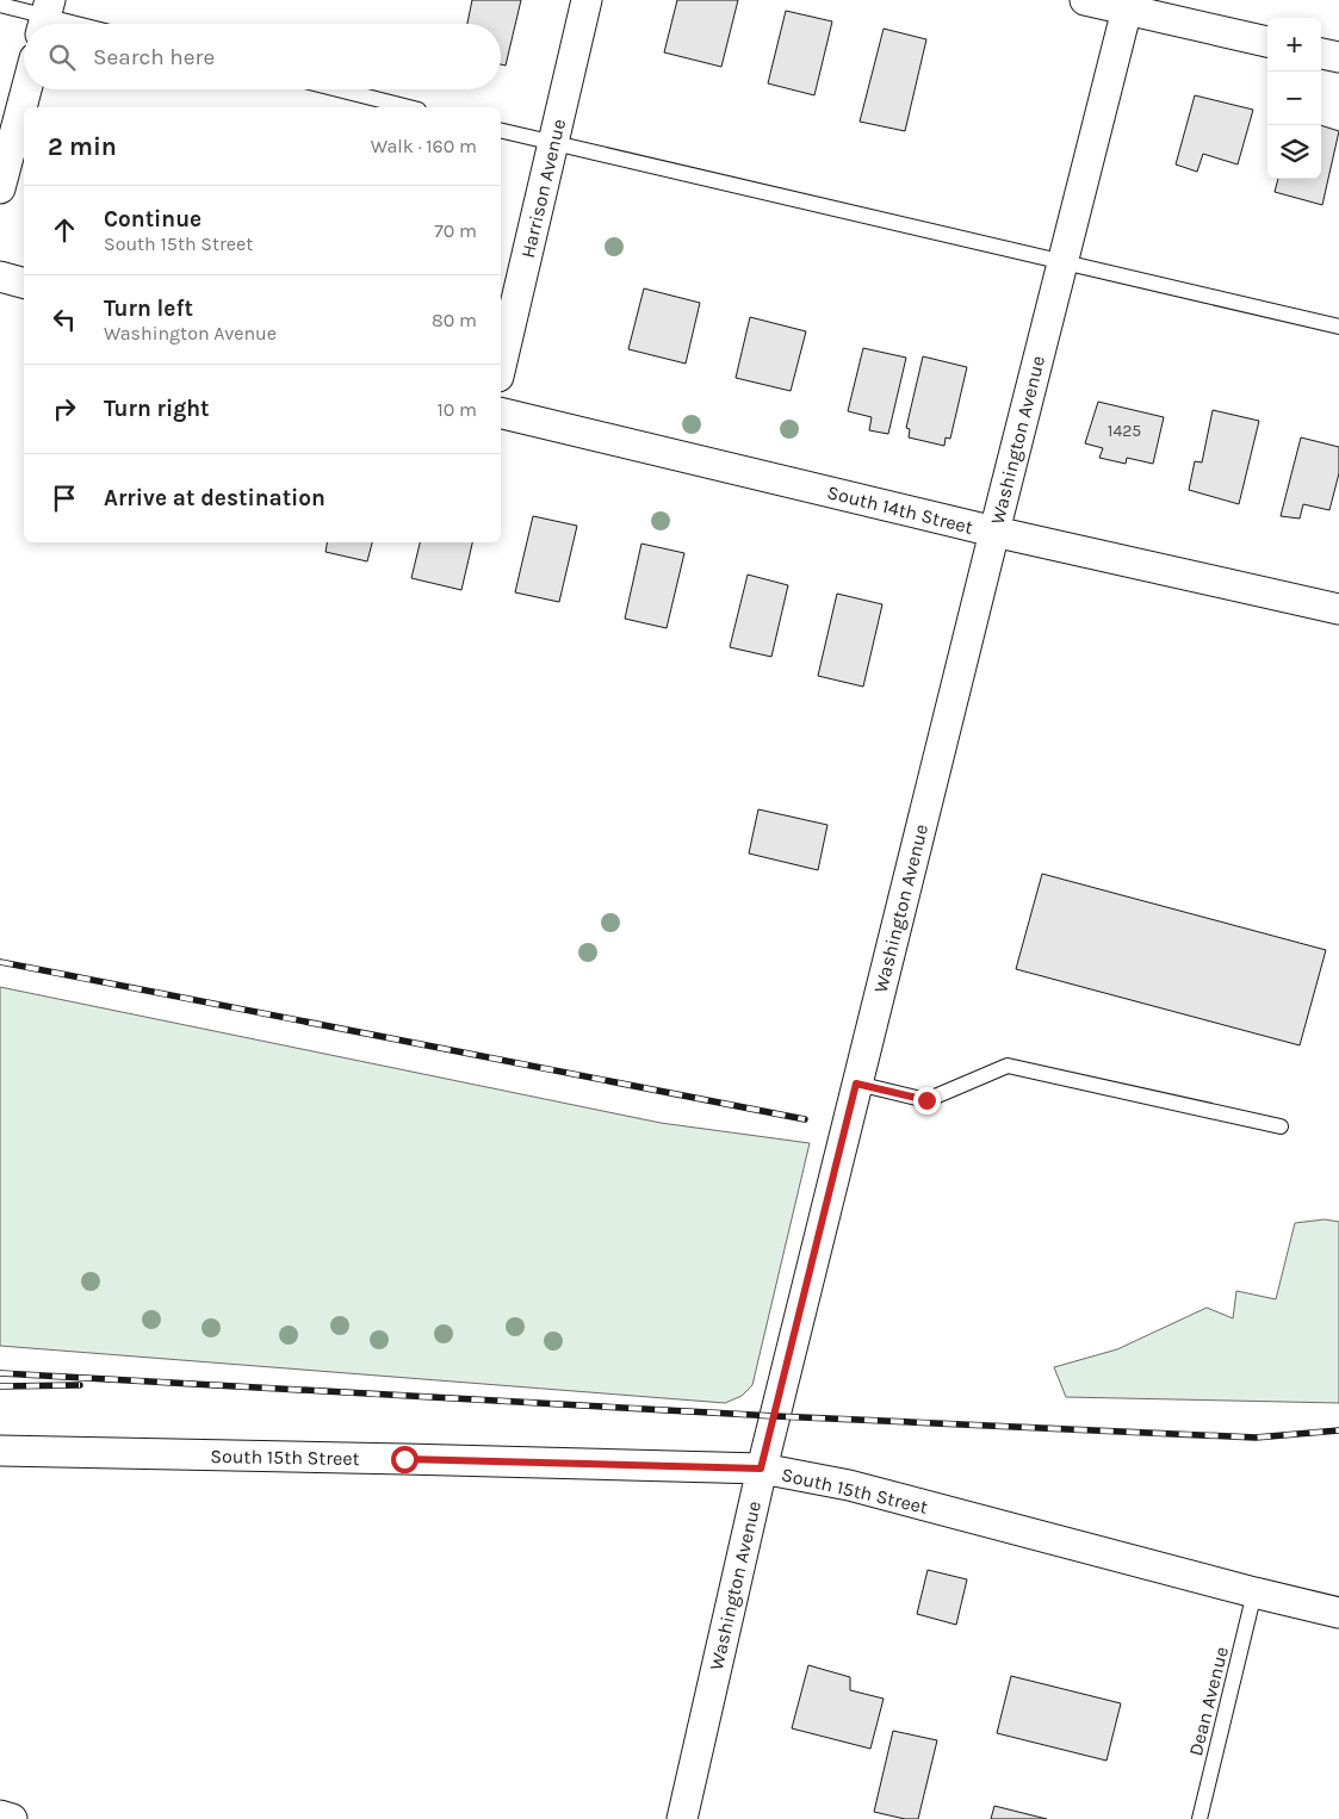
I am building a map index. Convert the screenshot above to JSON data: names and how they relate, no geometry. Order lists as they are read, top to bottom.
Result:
{
  "streets": {
    "street": [
      "Harrison Avenue",
      "Washington Avenue",
      "South 14th Street",
      "South 15th Street"
    ],
    "lane": ["Dean Avenue"]
  },
  "crossings": [
    ["Washington Avenue", "South 14th Street"],
    ["Washington Avenue", "South 15th Street"],
    ["South 15th Street", "Dean Avenue"]
  ],
  "house_numbers": ["1425"],
  "page": {
    "map_buttons": ["+", "−"],
    "search": "Search here",
    "heading": ["2 min", "Walk · 160 m"],
    "list": [
      ["Continue", "South 15th Street", "70 m"],
      ["Turn left", "Washington Avenue", "80 m"],
      ["Turn right", "10 m"],
      "Arrive at destination"
    ]
  }
}
